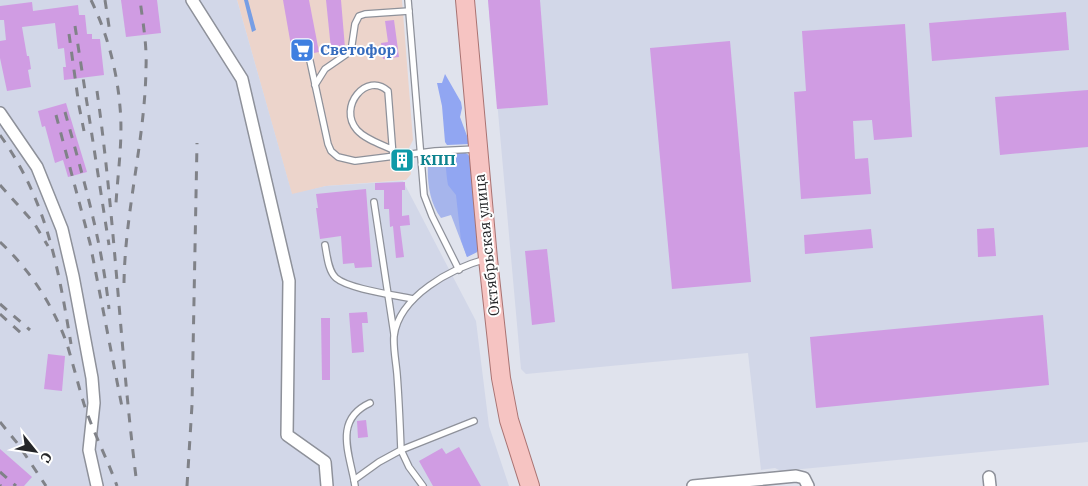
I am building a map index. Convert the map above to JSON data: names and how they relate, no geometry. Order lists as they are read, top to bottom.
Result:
{
  "streets": {
    "main road": ["Октябрьская улица"]
  },
  "places": {
    "supermarket": ["Светофор"],
    "building": ["КПП"]
  },
  "north": "bottom right"
}
